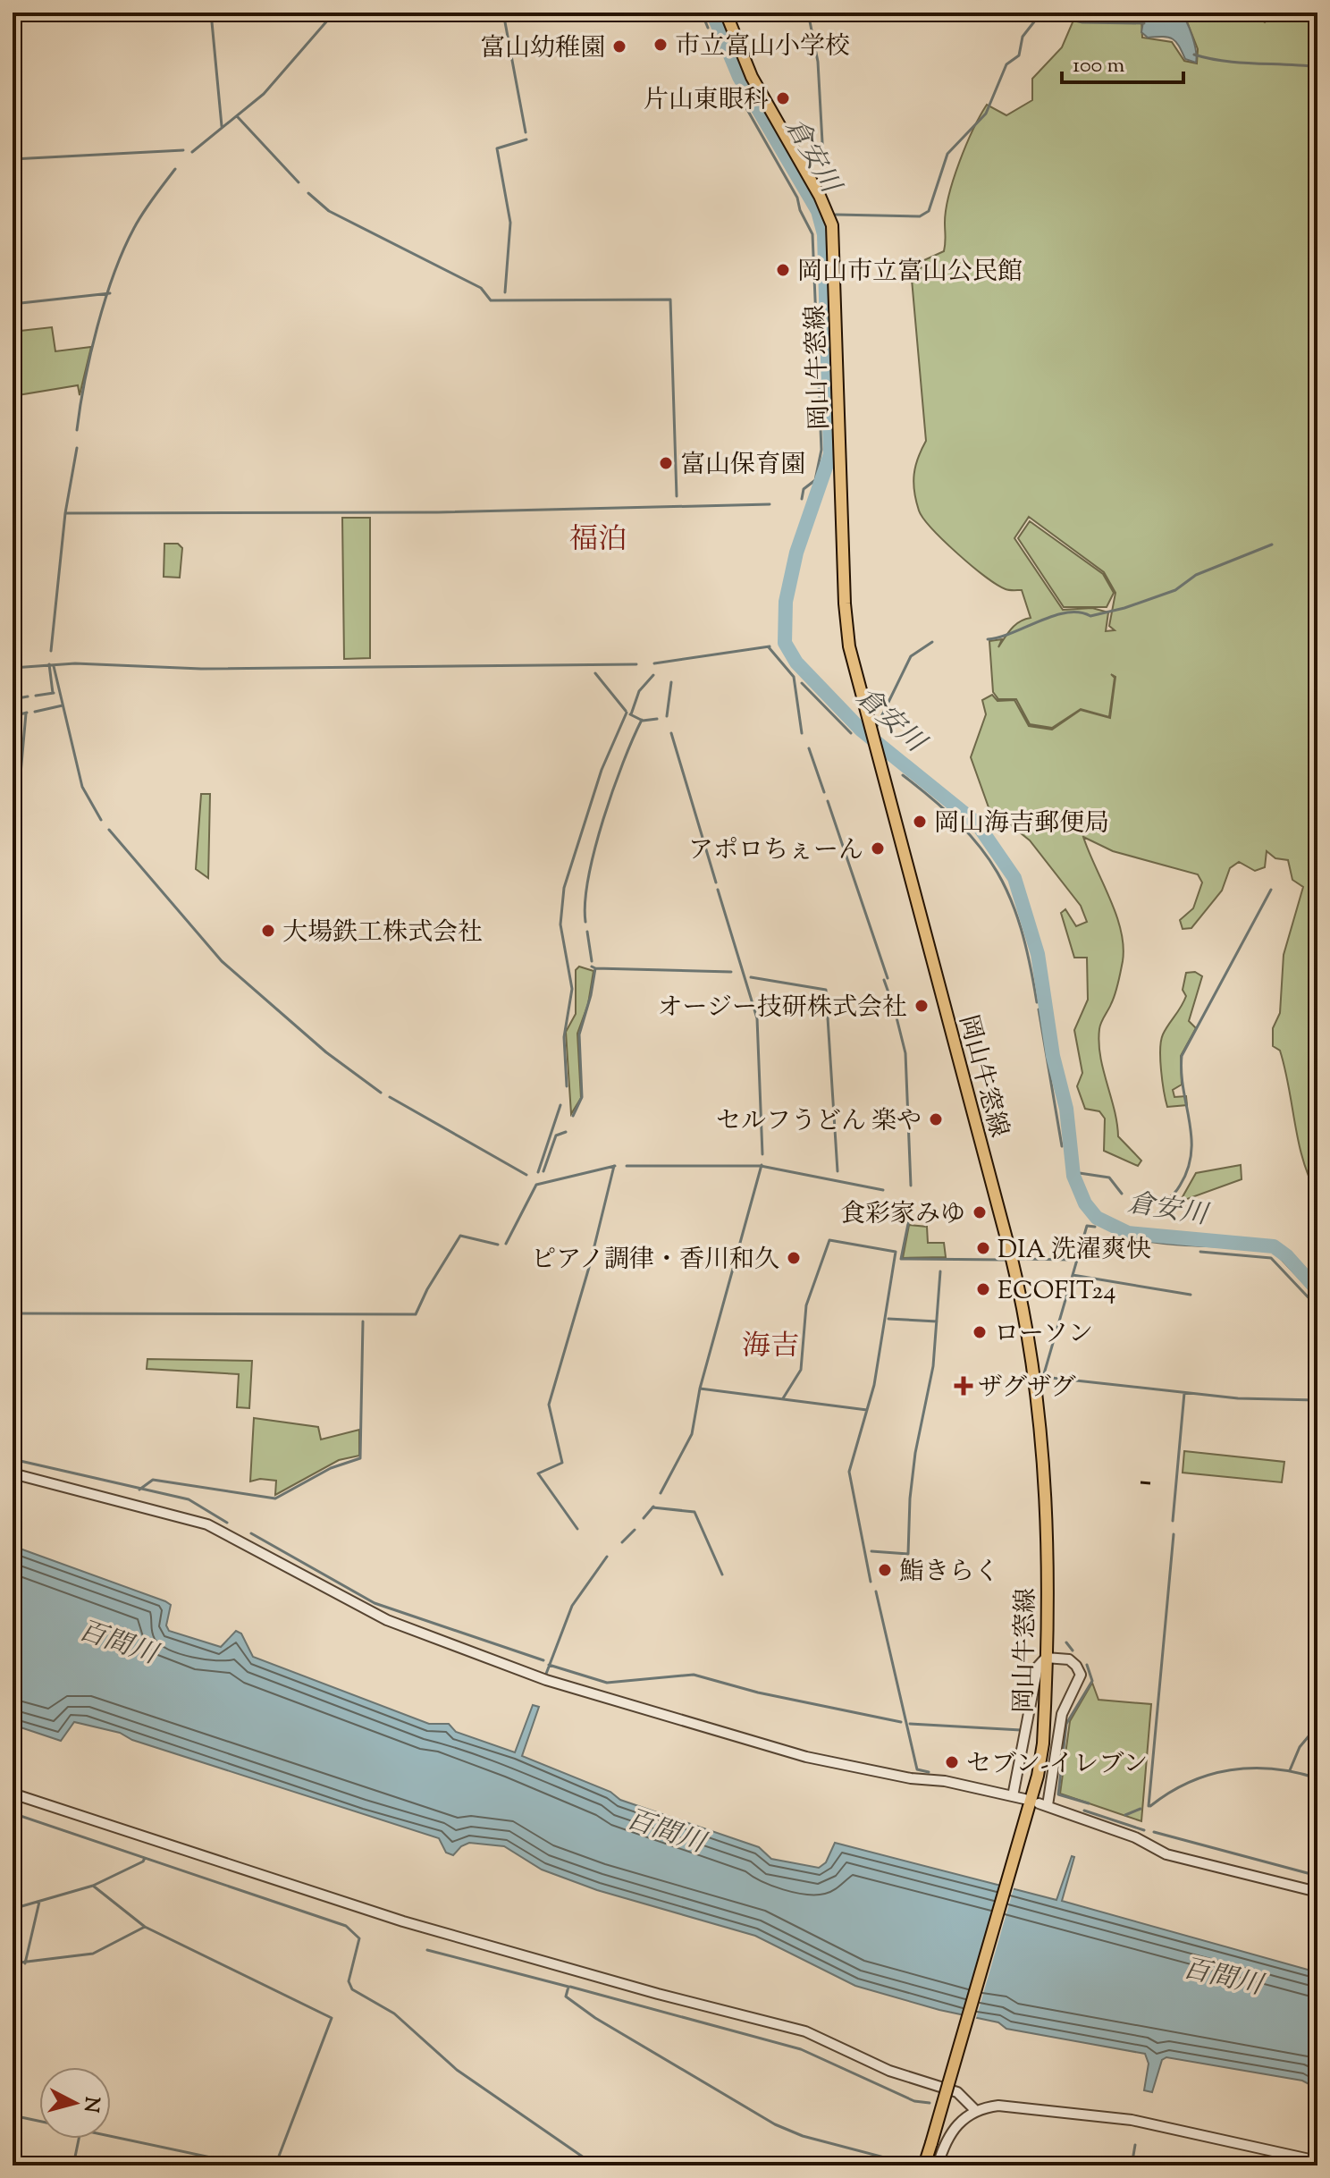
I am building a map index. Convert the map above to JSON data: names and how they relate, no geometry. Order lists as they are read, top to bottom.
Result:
{
  "streets": {
    "main road": ["岡山牛窓線"]
  },
  "districts": ["福泊", "海吉"],
  "water": ["倉安川", "百間川"],
  "places": {
    "other": [
      "市立富山小学校",
      "富山幼稚園",
      "片山東眼科",
      "岡山市立富山公民館",
      "富山保育園",
      "岡山海吉郵便局",
      "アポロちぇーん",
      "大場鉄工株式会社",
      "オージー技研株式会社",
      "セルフうどん 楽や",
      "食彩家みゆ",
      "DIA 洗濯爽快",
      "ピアノ調律・香川和久",
      "ECOFIT24",
      "ローソン",
      "鮨きらく",
      "セブン-イレブン"
    ],
    "health": ["ザグザグ"]
  },
  "scale_bar": "100 m",
  "north": "right"
}
